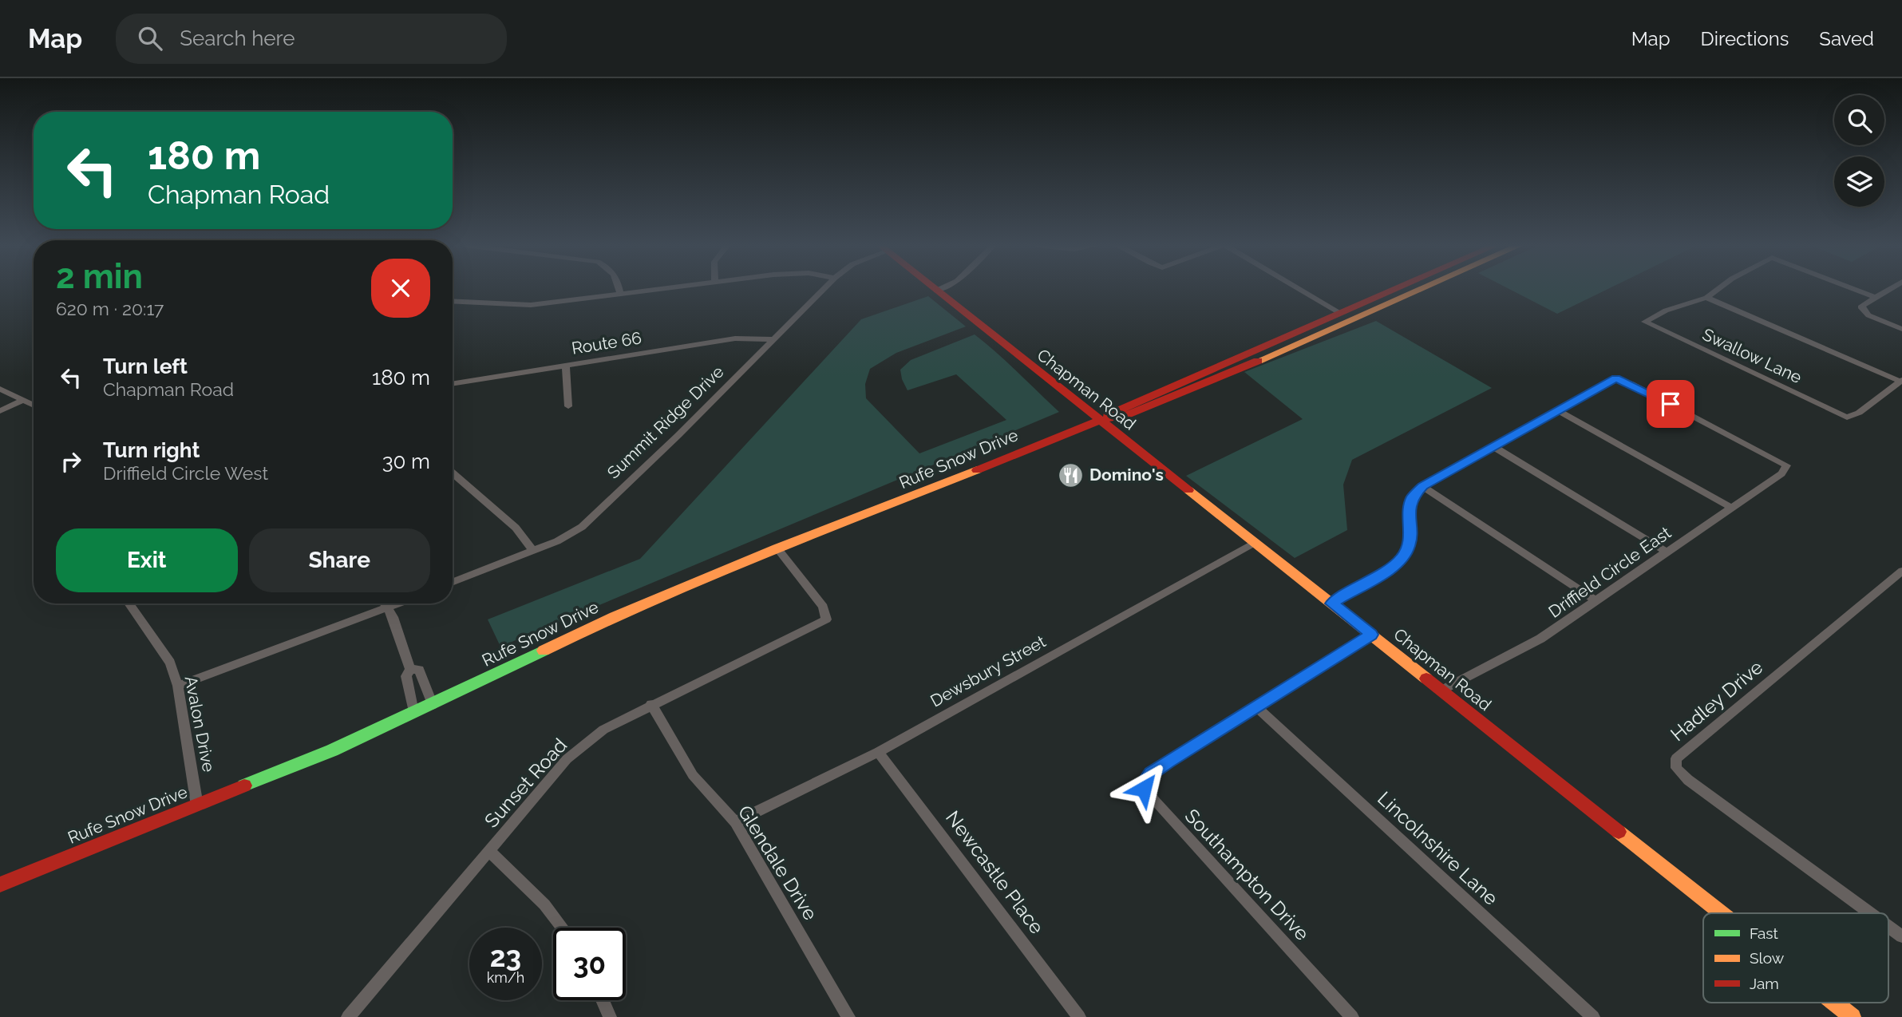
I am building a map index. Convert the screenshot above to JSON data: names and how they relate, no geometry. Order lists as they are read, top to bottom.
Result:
{
  "streets": {
    "main road": ["Chapman Road", "Rufe Snow Drive"],
    "street": [
      "Route 66",
      "Swallow Lane",
      "Summit Ridge Drive",
      "Driffield Circle East",
      "Dewsbury Street",
      "Hadley Drive",
      "Avalon Drive",
      "Sunset Road",
      "Lincolnshire Lane",
      "Glendale Drive",
      "Newcastle Place",
      "Southampton Drive"
    ]
  },
  "crossings": [
    ["Route 66", "Summit Ridge Drive"],
    ["Chapman Road", "Rufe Snow Drive"],
    ["Chapman Road", "Driffield Circle East"],
    ["Chapman Road", "Dewsbury Street"],
    ["Chapman Road", "Southampton Drive"],
    ["Rufe Snow Drive", "Avalon Drive"],
    ["Rufe Snow Drive", "Sunset Road"],
    ["Dewsbury Street", "Glendale Drive"],
    ["Dewsbury Street", "Newcastle Place"],
    ["Sunset Road", "Glendale Drive"],
    ["Lincolnshire Lane", "Southampton Drive"]
  ],
  "places": {
    "restaurant": ["Domino's"]
  },
  "legend": ["Fast", "Slow", "Jam"],
  "page": {
    "header": "Map",
    "search": "Search here",
    "nav": ["Map", "Directions", "Saved"],
    "turn": ["180 m", "Chapman Road"],
    "heading": ["2 min", "620 m · 20:17"],
    "list": [
      {
        "name": "Turn left",
        "note": "Chapman Road",
        "value": "180 m"
      },
      {
        "name": "Turn right",
        "note": "Driffield Circle West",
        "value": "30 m"
      }
    ],
    "buttons": ["Exit", "Share"],
    "speed": "23 km/h",
    "limit": "30"
  }
}
